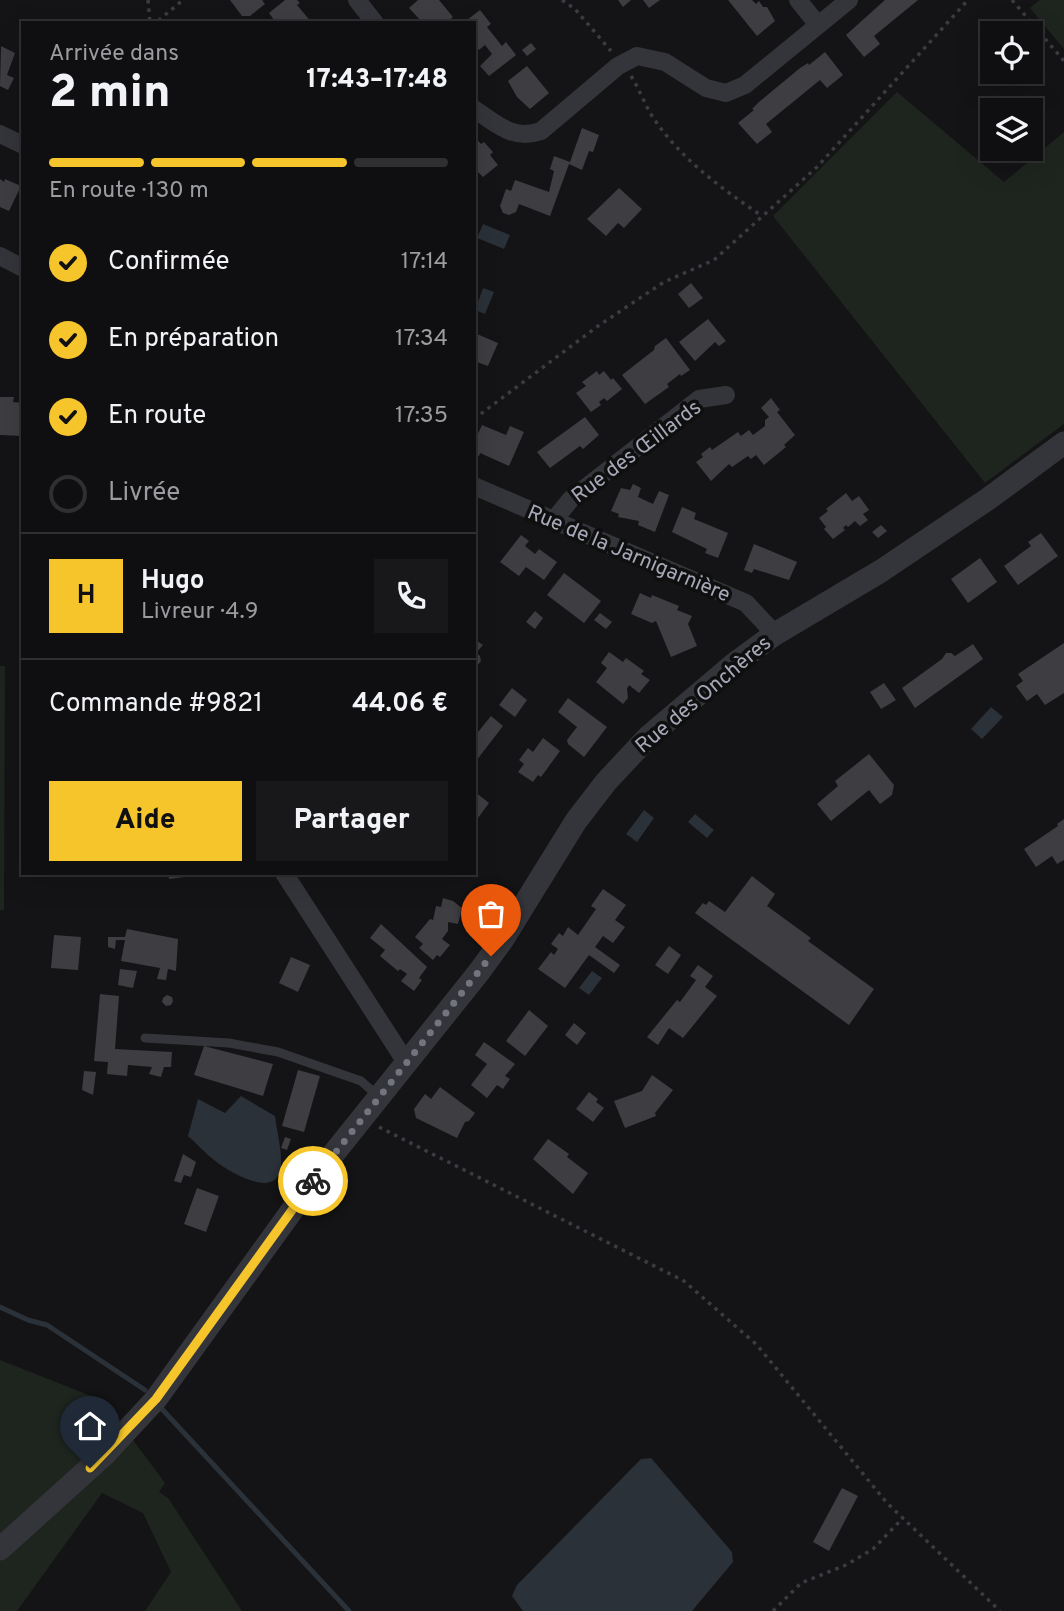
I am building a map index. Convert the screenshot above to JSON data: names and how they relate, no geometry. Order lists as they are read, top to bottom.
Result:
{
  "streets": {
    "street": ["Rue des Œillards", "Rue de la Jarnigarnière", "Rue des Onchères"]
  },
  "crossings": [
    ["Rue des Œillards", "Rue de la Jarnigarnière"],
    ["Rue de la Jarnigarnière", "Rue des Onchères"]
  ],
  "page": {
    "heading": ["2 min", "Arrivée dans", "17:43–17:48"],
    "panel": [
      "Hugo",
      "Livreur · 4.9",
      "Commande #9821",
      "44.06 €"
    ],
    "bar": "En route · 130 m",
    "list": [
      ["Confirmée", "17:14"],
      ["En préparation", "17:34"],
      ["En route", "17:35"],
      "Livrée"
    ],
    "round": "H",
    "buttons": ["Aide", "Partager"]
  }
}
